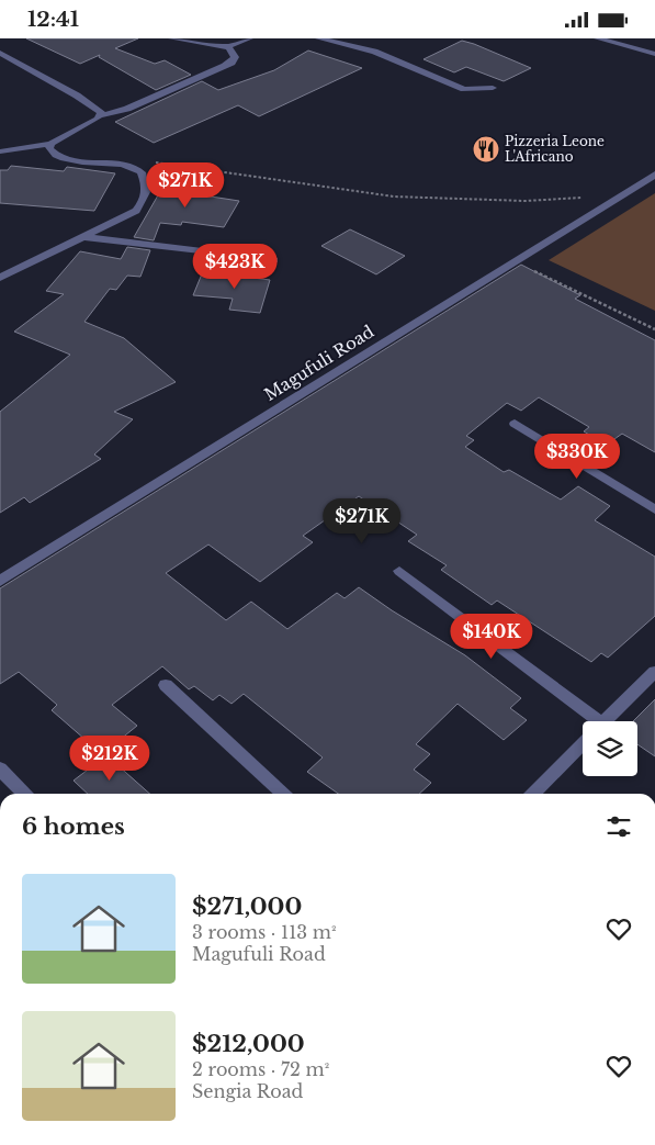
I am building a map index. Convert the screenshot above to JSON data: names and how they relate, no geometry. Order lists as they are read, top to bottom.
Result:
{
  "streets": {
    "street": ["Magufuli Road"]
  },
  "places": {
    "restaurant": ["Pizzeria Leone L'Africano"]
  },
  "page": {
    "status": "12:41",
    "price": [
      "$271K",
      "$423K",
      "$330K",
      "$271K",
      "$140K",
      "$212K"
    ],
    "heading": "6 homes",
    "list": [
      {
        "name": "$271,000",
        "note": "3 rooms · 113 m² · Magufuli Road"
      },
      {
        "name": "$212,000",
        "note": "2 rooms · 72 m² · Sengia Road"
      }
    ]
  }
}
